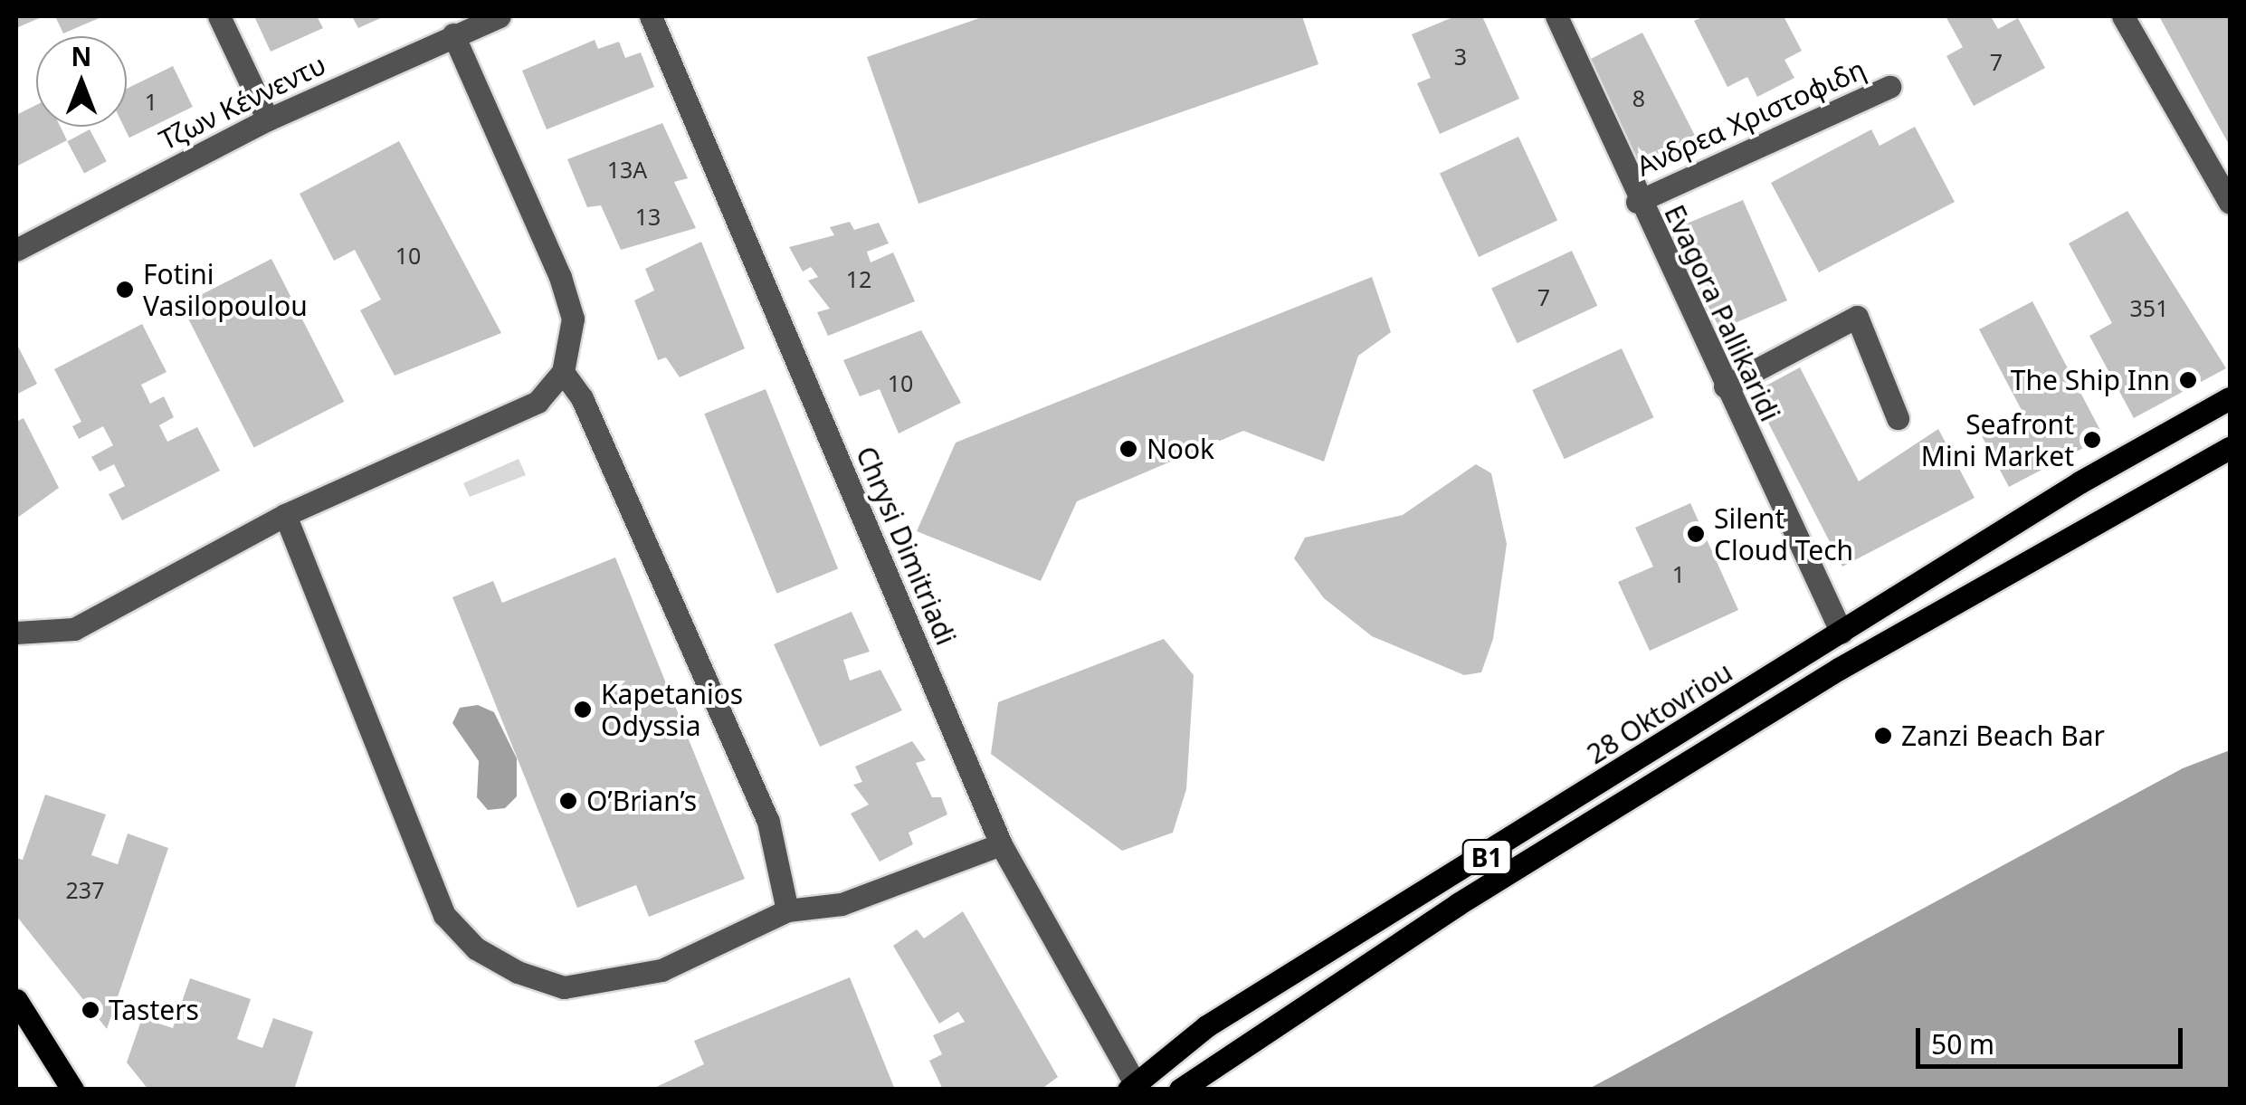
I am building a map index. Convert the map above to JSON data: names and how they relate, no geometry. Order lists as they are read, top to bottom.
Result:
{
  "streets": {
    "main road": ["28 Oktovriou", "B1"],
    "street": [
      "Τζων Κέννεντυ",
      "Ανδρεα Χριστοφιδη",
      "Evagora Pallikaridi",
      "Chrysi Dimitriadi"
    ]
  },
  "crossings": [
    ["Ανδρεα Χριστοφιδη", "Evagora Pallikaridi"],
    ["Evagora Pallikaridi", "28 Oktovriou"],
    ["Chrysi Dimitriadi", "28 Oktovriou"]
  ],
  "places": [
    "Fotini Vasilopoulou",
    "The Ship Inn",
    "Seafront Mini Market",
    "Nook",
    "Silent Cloud Tech",
    "Kapetanios Odyssia",
    "Zanzi Beach Bar",
    "O’Brian’s",
    "Tasters"
  ],
  "house_numbers": [
    "3",
    "7",
    "8",
    "1",
    "13A",
    "13",
    "10",
    "12",
    "7",
    "351",
    "10",
    "1",
    "237"
  ],
  "scale_bar": "50 m",
  "north": "top"
}
